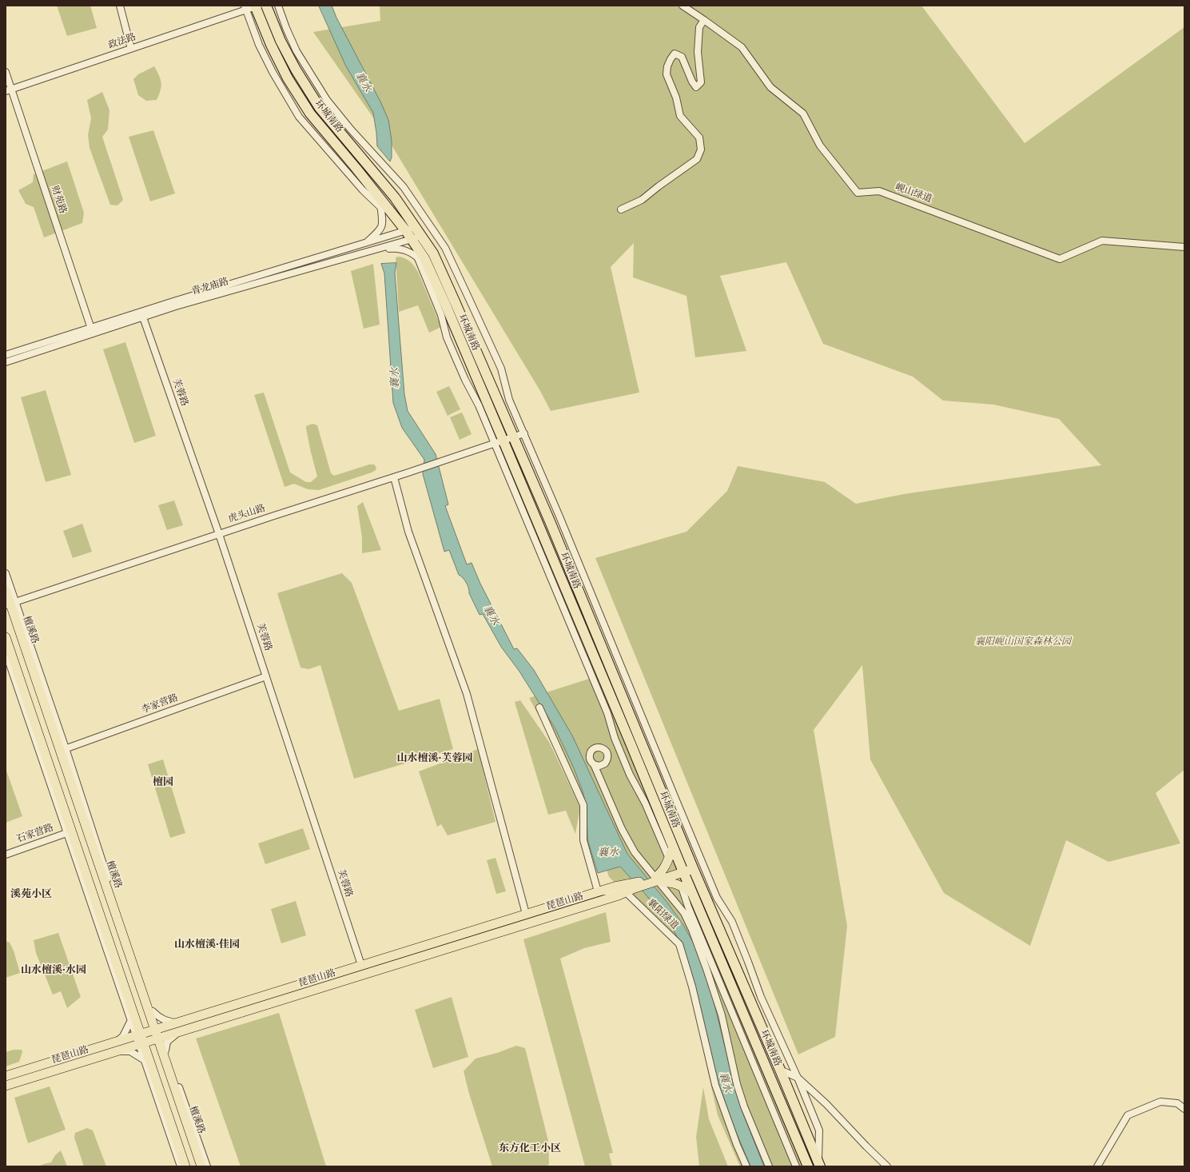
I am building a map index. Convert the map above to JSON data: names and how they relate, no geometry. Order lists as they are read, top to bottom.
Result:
{
  "streets": {
    "highway": ["环城南路"],
    "main road": ["檀溪路", "琵琶山路"],
    "street": [
      "政法路",
      "岘山绿道",
      "财苑路",
      "青龙庙路",
      "芙蓉路",
      "虎头山路",
      "李家营路",
      "石家营路",
      "襄阳绿道"
    ]
  },
  "crossings": [
    ["政法路", "环城南路"],
    ["政法路", "财苑路"],
    ["环城南路", "青龙庙路"],
    ["环城南路", "虎头山路"],
    ["财苑路", "青龙庙路"],
    ["青龙庙路", "芙蓉路"],
    ["芙蓉路", "虎头山路"],
    ["芙蓉路", "李家营路"],
    ["芙蓉路", "琵琶山路"],
    ["虎头山路", "檀溪路"],
    ["檀溪路", "李家营路"],
    ["檀溪路", "琵琶山路"],
    ["琵琶山路", "襄阳绿道"]
  ],
  "districts": [
    "山水檀溪·芙蓉园",
    "檀园",
    "溪苑小区",
    "山水檀溪·佳园",
    "山水檀溪·水园",
    "东方化工小区"
  ],
  "water": ["襄水"],
  "parks": ["襄阳岘山国家森林公园"]
}
